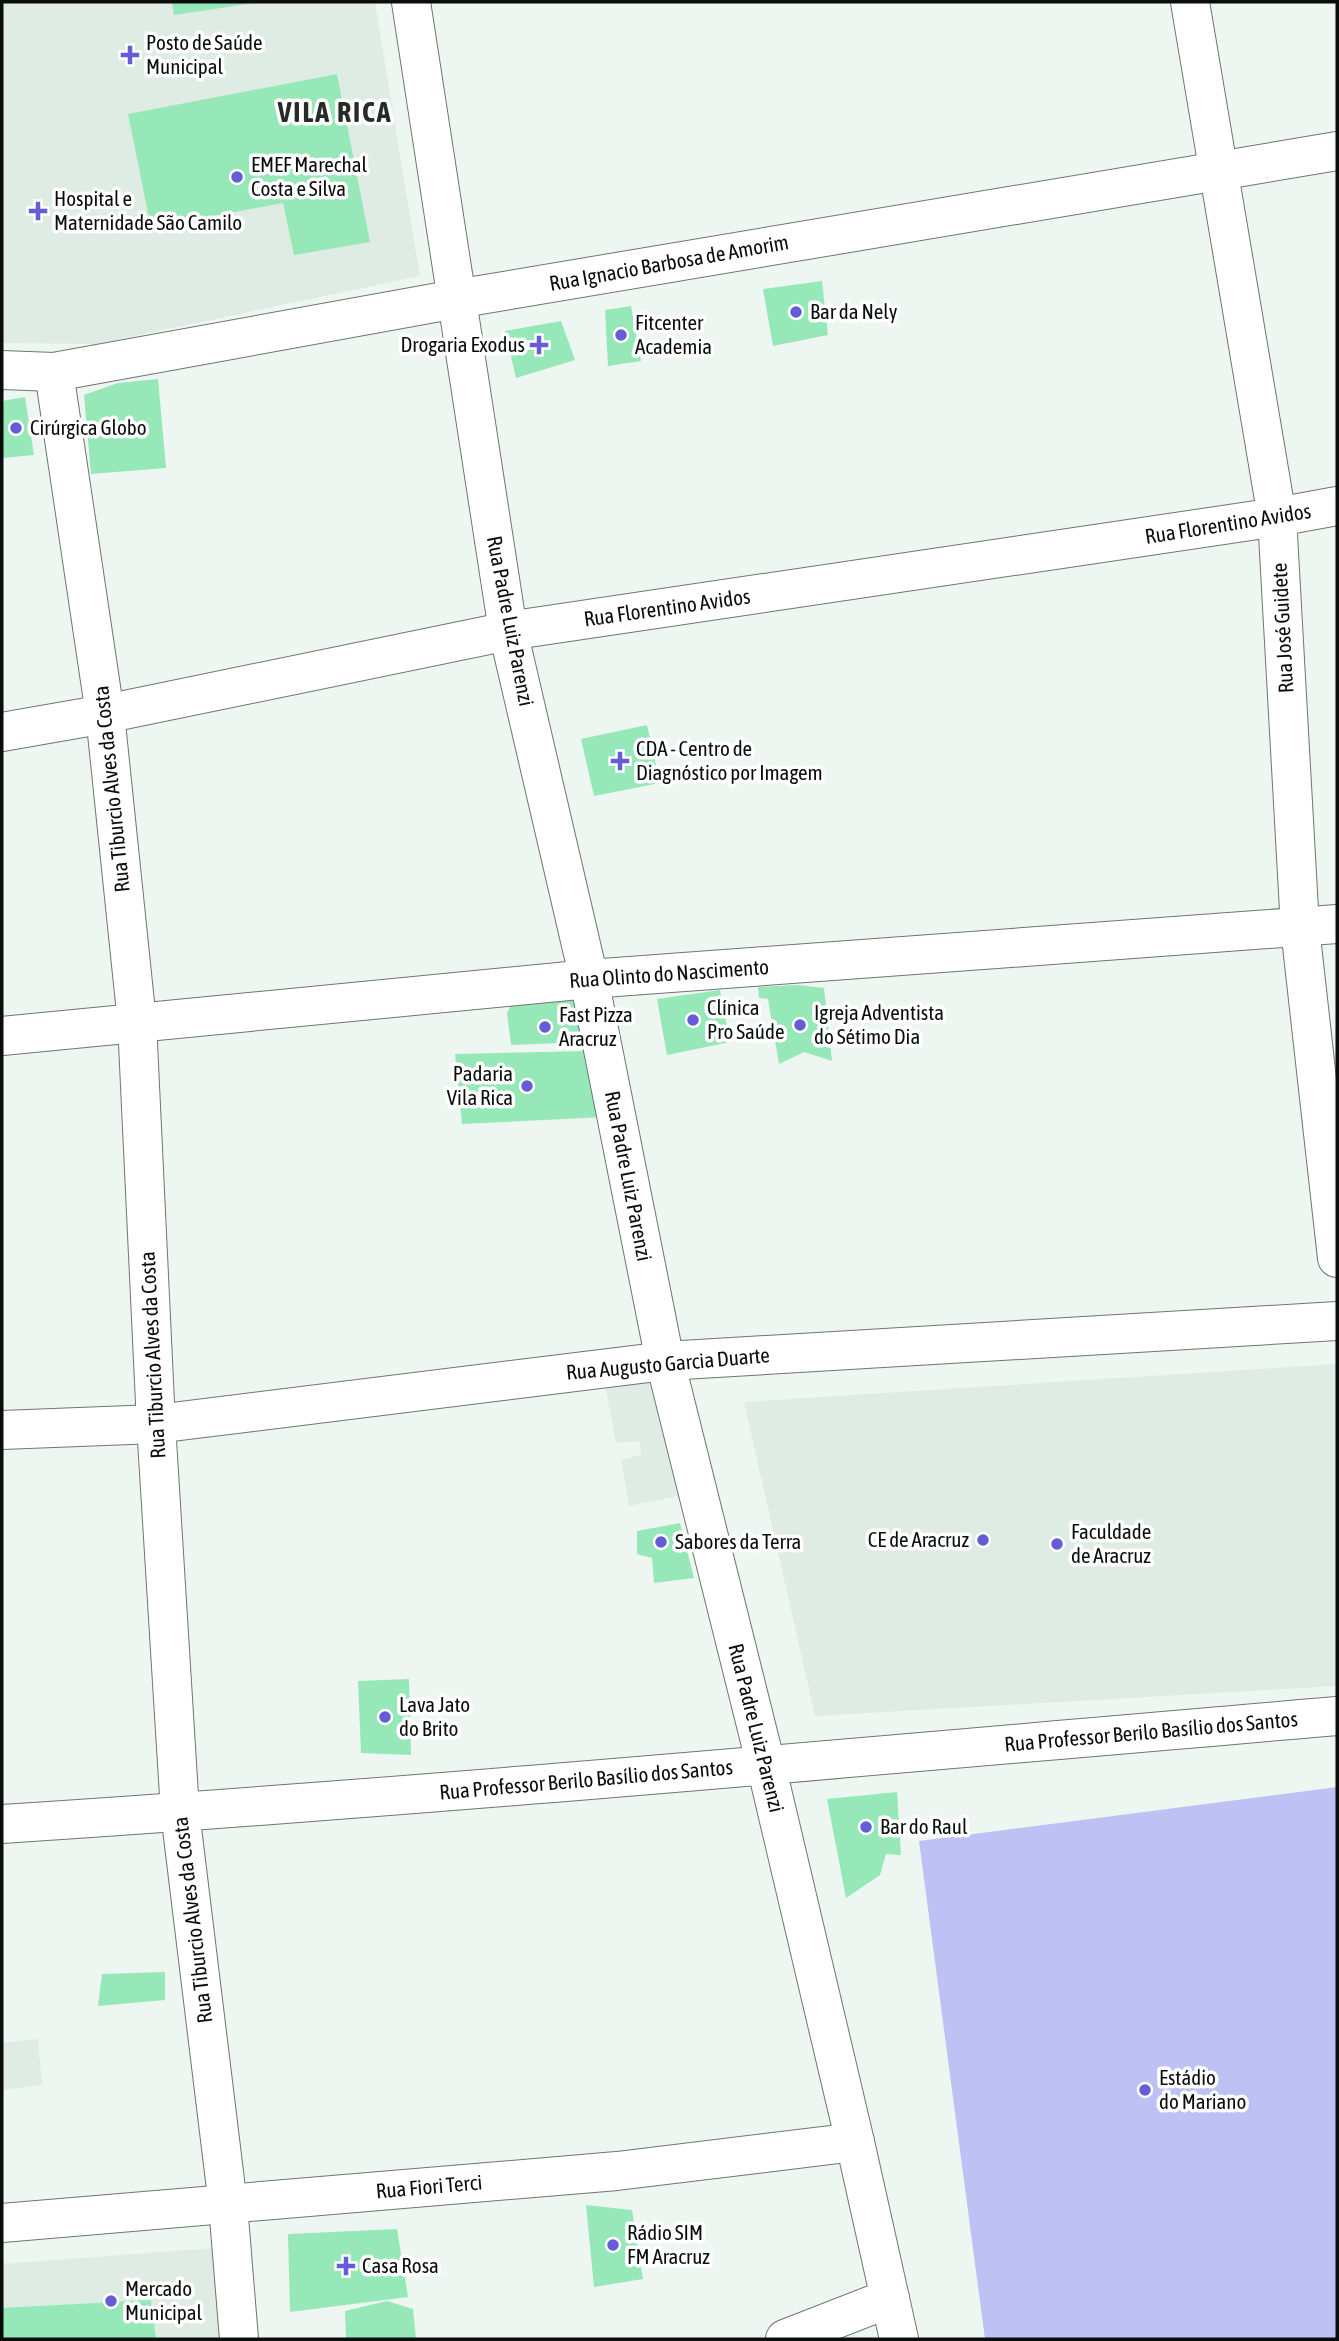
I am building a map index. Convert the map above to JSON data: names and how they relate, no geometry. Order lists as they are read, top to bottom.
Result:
{
  "streets": {
    "street": [
      "Rua Ignacio Barbosa de Amorim",
      "Rua Florentino Avidos",
      "Rua Padre Luiz Parenzi",
      "Rua José Guidete",
      "Rua Tiburcio Alves da Costa",
      "Rua Olinto do Nascimento",
      "Rua Augusto Garcia Duarte",
      "Rua Professor Berilo Basílio dos Santos",
      "Rua Fiori Terci"
    ]
  },
  "crossings": [
    ["Rua Ignacio Barbosa de Amorim", "Rua Padre Luiz Parenzi"],
    ["Rua Ignacio Barbosa de Amorim", "Rua José Guidete"],
    ["Rua Ignacio Barbosa de Amorim", "Rua Tiburcio Alves da Costa"],
    ["Rua Florentino Avidos", "Rua Padre Luiz Parenzi"],
    ["Rua Florentino Avidos", "Rua José Guidete"],
    ["Rua Florentino Avidos", "Rua Tiburcio Alves da Costa"],
    ["Rua Padre Luiz Parenzi", "Rua Olinto do Nascimento"],
    ["Rua Padre Luiz Parenzi", "Rua Augusto Garcia Duarte"],
    ["Rua Padre Luiz Parenzi", "Rua Professor Berilo Basílio dos Santos"],
    ["Rua Padre Luiz Parenzi", "Rua Fiori Terci"],
    ["Rua José Guidete", "Rua Olinto do Nascimento"],
    ["Rua Tiburcio Alves da Costa", "Rua Olinto do Nascimento"],
    ["Rua Tiburcio Alves da Costa", "Rua Augusto Garcia Duarte"],
    ["Rua Tiburcio Alves da Costa", "Rua Professor Berilo Basílio dos Santos"],
    ["Rua Tiburcio Alves da Costa", "Rua Fiori Terci"]
  ],
  "districts": ["VILA RICA"],
  "places": {
    "health": [
      "Posto de Saúde Municipal",
      "Hospital e Maternidade São Camilo",
      "Drogaria Exodus",
      "CDA - Centro de Diagnóstico por Imagem",
      "Casa Rosa"
    ],
    "other": [
      "EMEF Marechal Costa e Silva",
      "Bar da Nely",
      "Fitcenter Academia",
      "Cirúrgica Globo",
      "Clínica Pro Saúde",
      "Igreja Adventista do Sétimo Dia",
      "Fast Pizza Aracruz",
      "Padaria Vila Rica",
      "CE de Aracruz",
      "Sabores da Terra",
      "Faculdade de Aracruz",
      "Lava Jato do Brito",
      "Bar do Raul",
      "Estádio do Mariano",
      "Rádio SIM FM Aracruz",
      "Mercado Municipal"
    ]
  }
}
